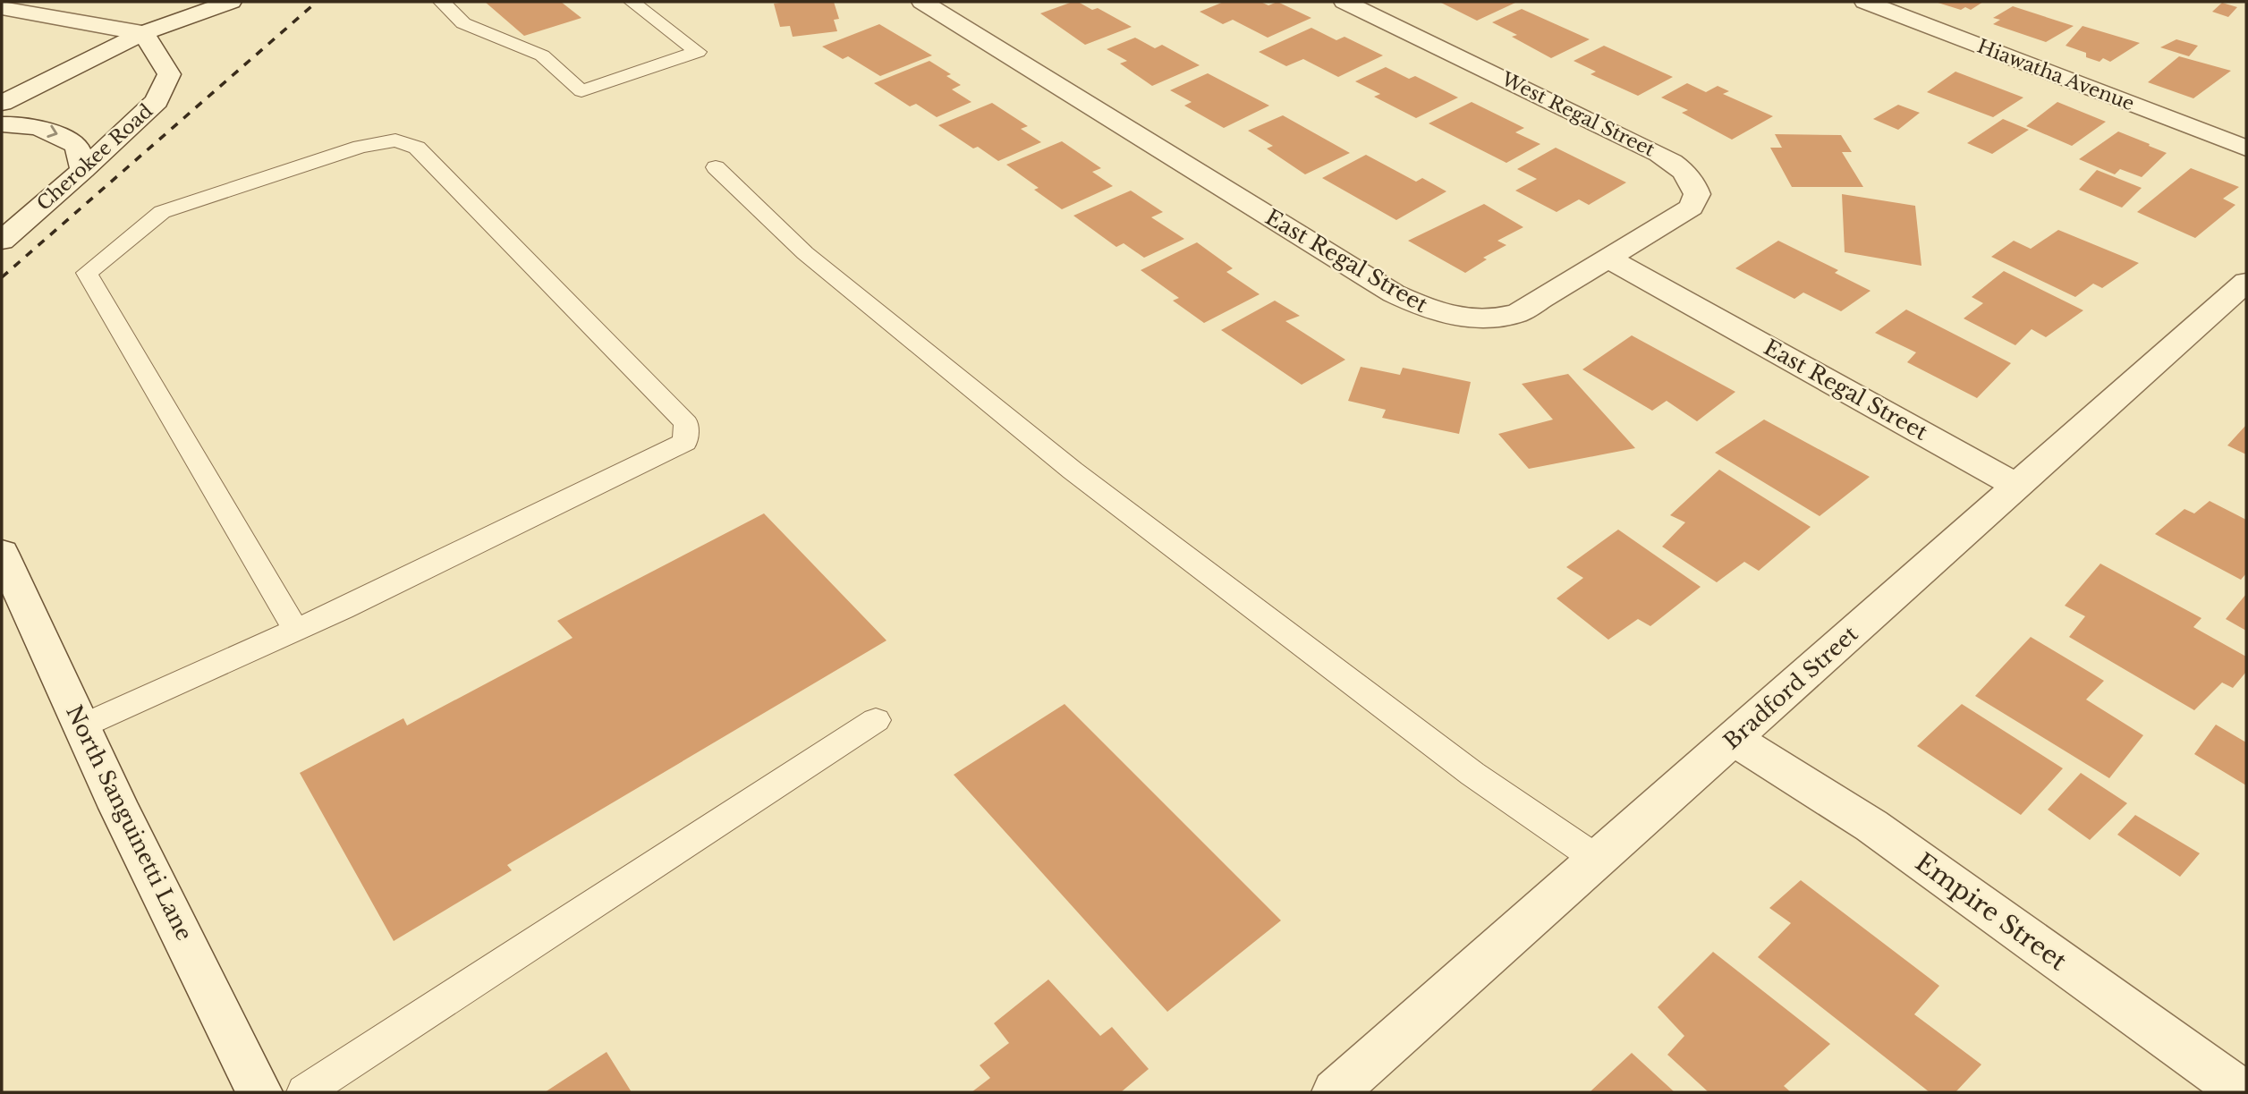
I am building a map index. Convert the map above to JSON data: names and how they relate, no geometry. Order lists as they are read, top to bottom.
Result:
{
  "streets": {
    "street": [
      "Hiawatha Avenue",
      "West Regal Street",
      "Cherokee Road",
      "East Regal Street",
      "Bradford Street",
      "North Sanguinetti Lane",
      "Empire Street"
    ]
  },
  "crossings": [
    ["West Regal Street", "East Regal Street"],
    ["East Regal Street", "Bradford Street"],
    ["Bradford Street", "Empire Street"]
  ]
}
